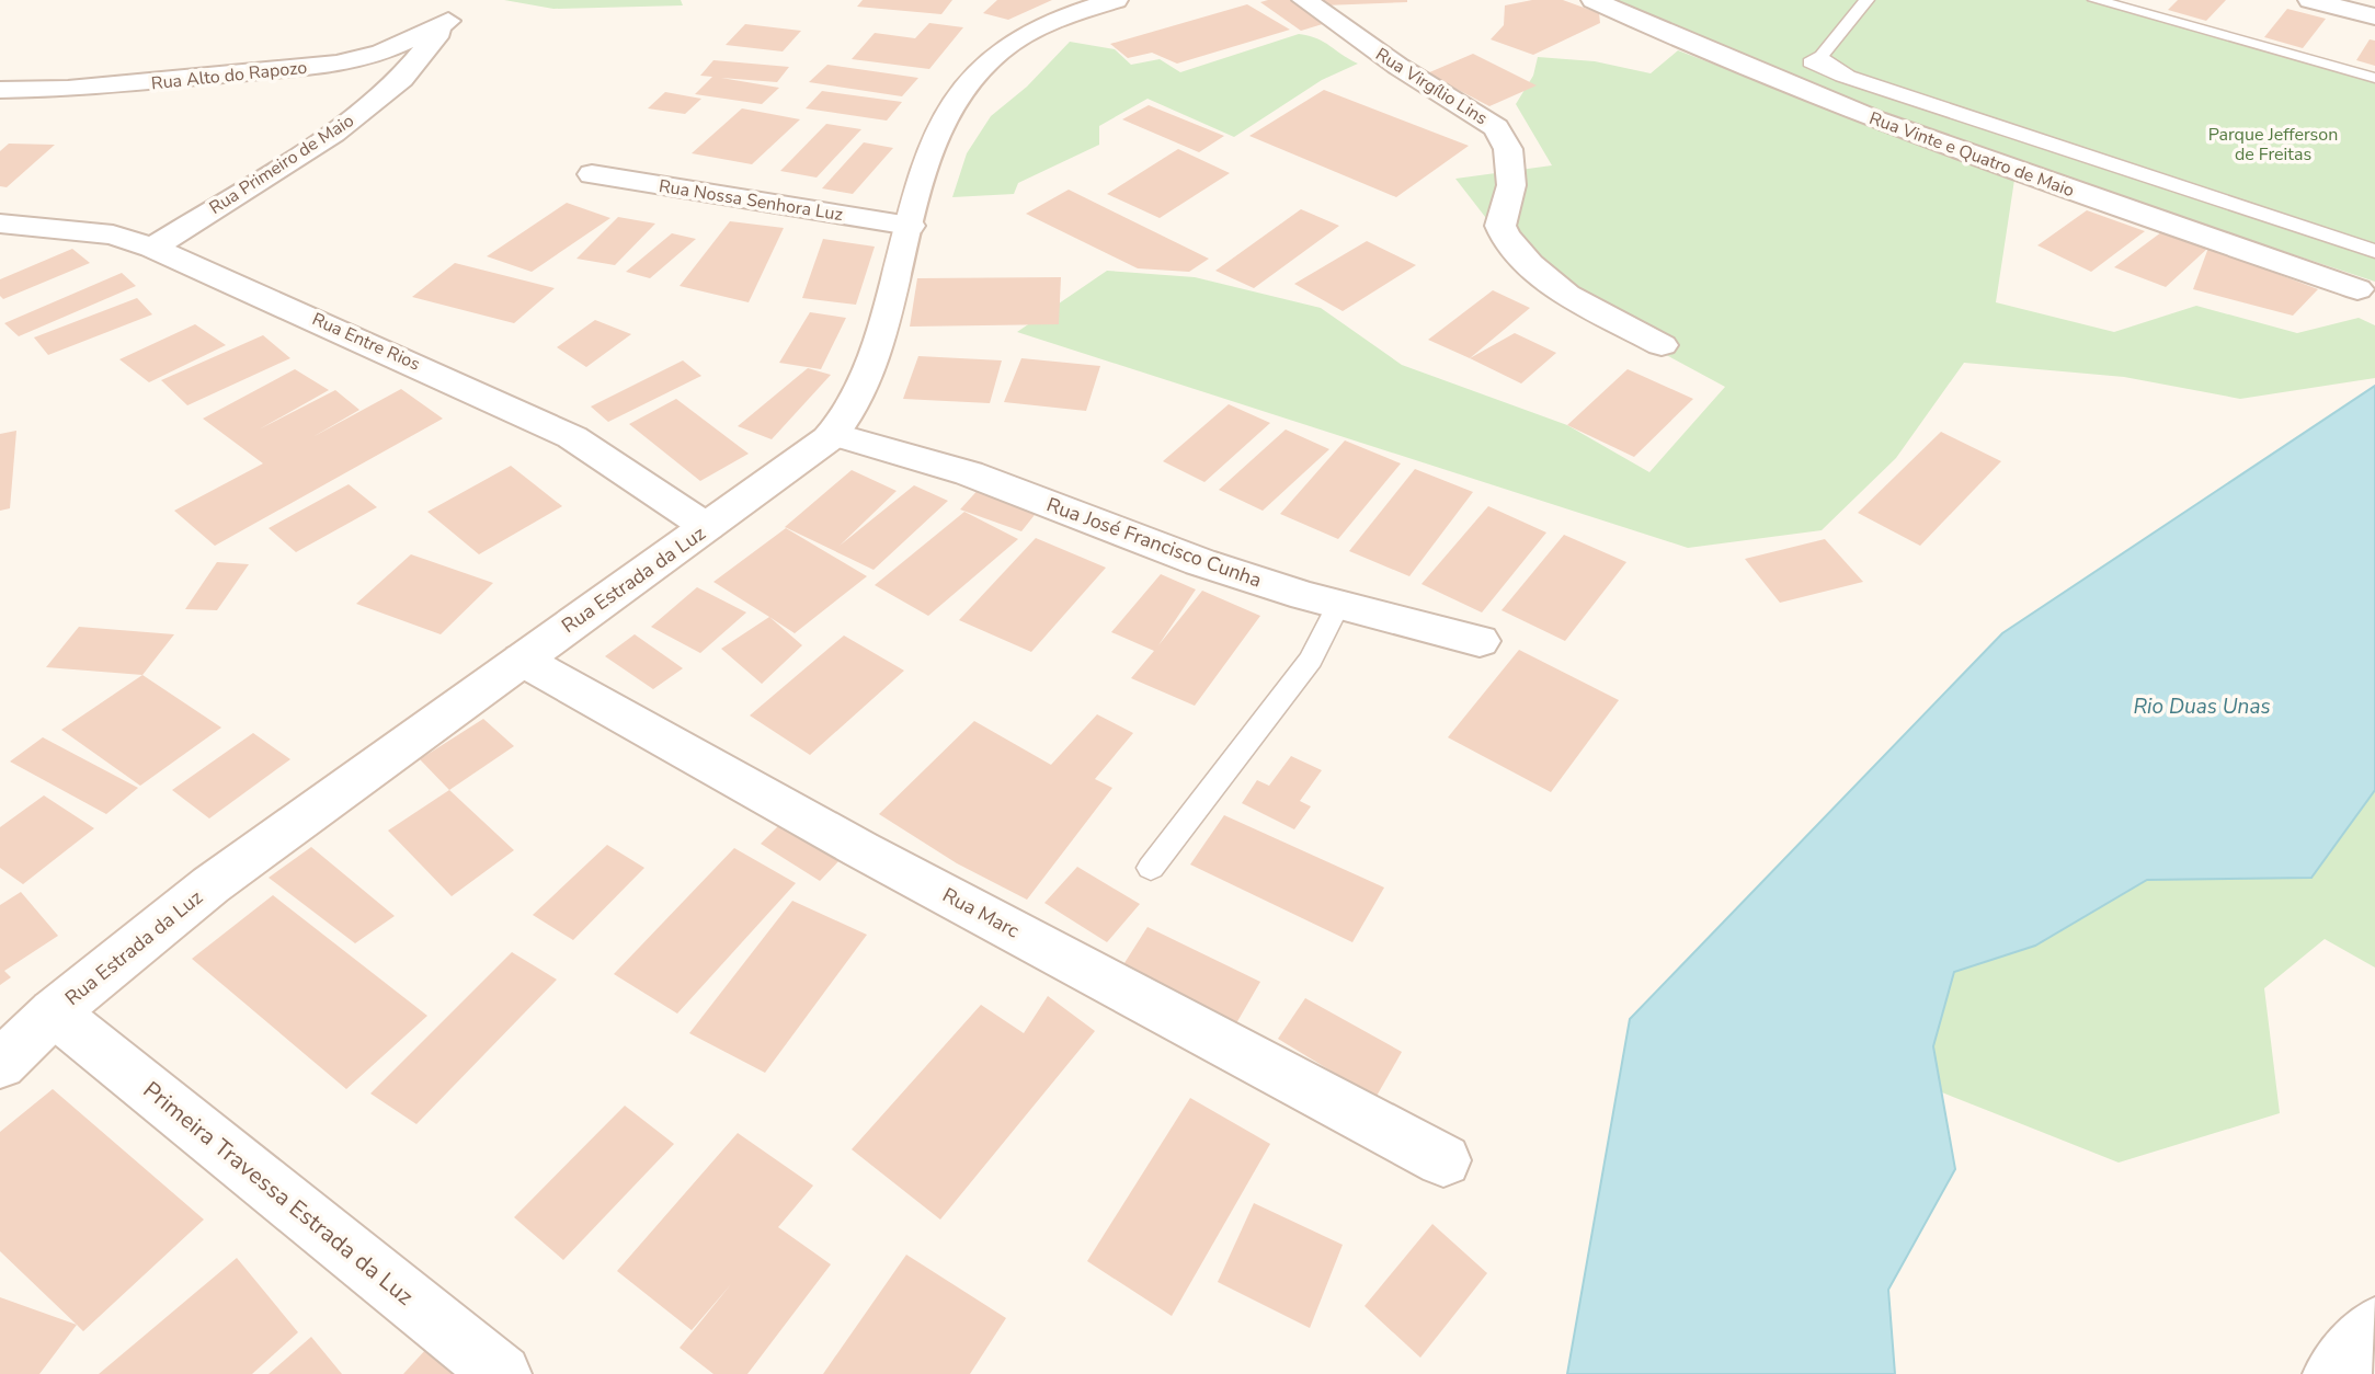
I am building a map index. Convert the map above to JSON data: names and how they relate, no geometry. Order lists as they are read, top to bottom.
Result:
{
  "streets": {
    "street": [
      "Rua Alto do Rapozo",
      "Rua Virgílio Lins",
      "Rua Vinte e Quatro de Maio",
      "Rua Primeiro de Maio",
      "Rua Nossa Senhora Luz",
      "Rua Entre Rios",
      "Rua José Francisco Cunha",
      "Rua Estrada da Luz",
      "Rua Marc",
      "Primeira Travessa Estrada da Luz"
    ]
  },
  "crossings": [
    ["Rua Alto do Rapozo", "Rua Primeiro de Maio"],
    ["Rua Primeiro de Maio", "Rua Entre Rios"],
    ["Rua Nossa Senhora Luz", "Rua Estrada da Luz"],
    ["Rua Entre Rios", "Rua Estrada da Luz"],
    ["Rua José Francisco Cunha", "Rua Estrada da Luz"],
    ["Rua Estrada da Luz", "Rua Marc"],
    ["Rua Estrada da Luz", "Primeira Travessa Estrada da Luz"]
  ],
  "water": ["Rio Duas Unas"],
  "parks": ["Parque Jefferson de Freitas"]
}
